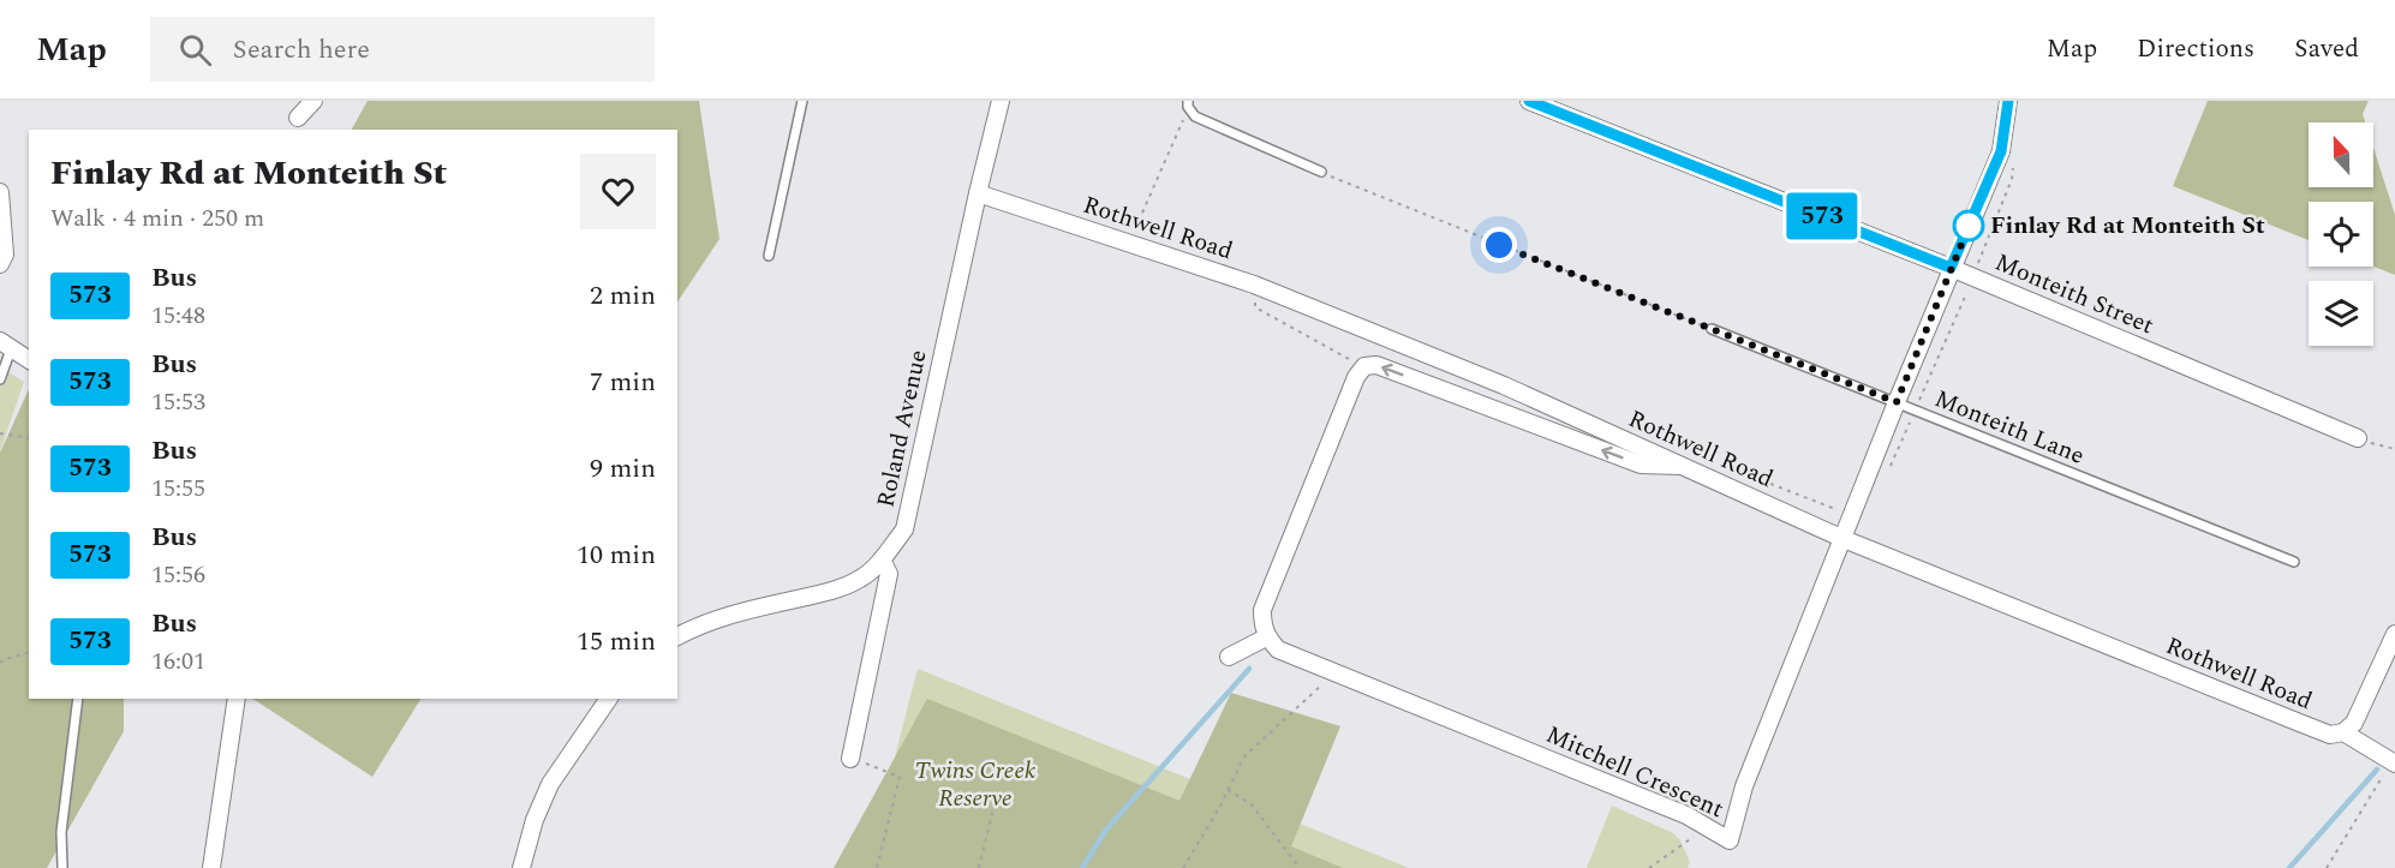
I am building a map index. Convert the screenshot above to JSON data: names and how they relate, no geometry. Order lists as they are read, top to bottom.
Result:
{
  "streets": {
    "street": [
      "Rothwell Road",
      "Monteith Street",
      "Roland Avenue",
      "Mitchell Crescent"
    ],
    "lane": ["Monteith Lane"]
  },
  "crossings": [
    ["Rothwell Road", "Roland Avenue"],
    ["Rothwell Road", "Mitchell Crescent"]
  ],
  "parks": ["Twins Creek Reserve"],
  "places": ["Finlay Rd at Monteith St"],
  "lines": ["bus line 573"],
  "north": "top",
  "page": {
    "header": "Map",
    "search": "Search here",
    "nav": ["Map", "Directions", "Saved"],
    "on_map": "573",
    "heading": ["Finlay Rd at Monteith St", "Walk · 4 min · 250 m"],
    "list": [
      {
        "mark": "573",
        "name": "Bus",
        "note": "15:48",
        "value": "2 min"
      },
      {
        "mark": "573",
        "name": "Bus",
        "note": "15:53",
        "value": "7 min"
      },
      {
        "mark": "573",
        "name": "Bus",
        "note": "15:55",
        "value": "9 min"
      },
      {
        "mark": "573",
        "name": "Bus",
        "note": "15:56",
        "value": "10 min"
      },
      {
        "mark": "573",
        "name": "Bus",
        "note": "16:01",
        "value": "15 min"
      }
    ]
  }
}
